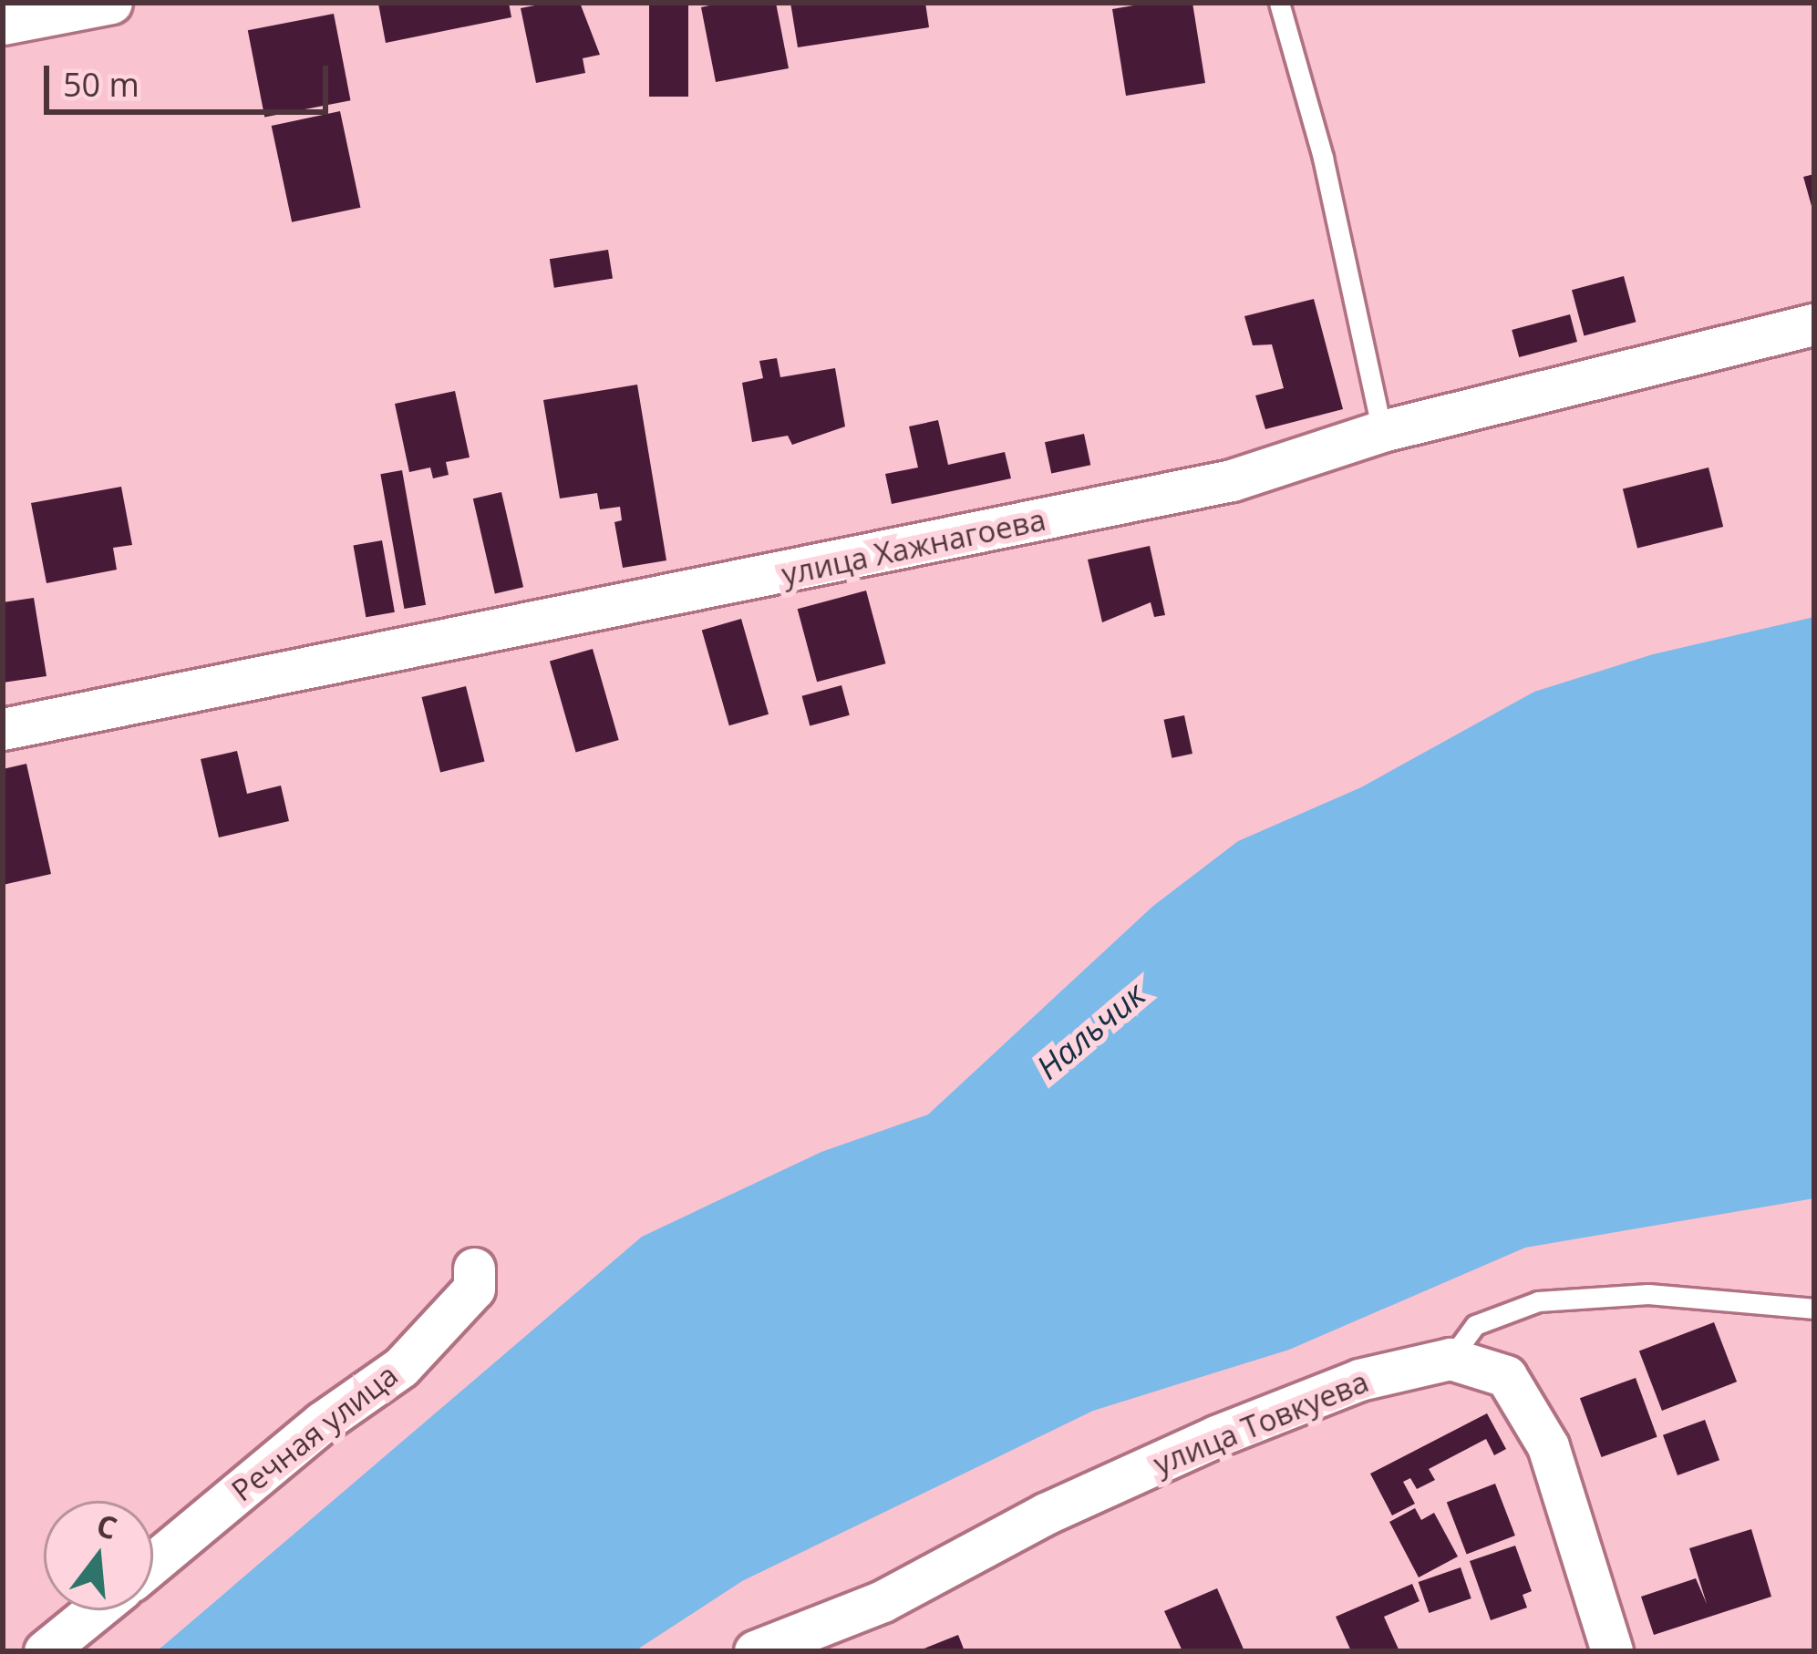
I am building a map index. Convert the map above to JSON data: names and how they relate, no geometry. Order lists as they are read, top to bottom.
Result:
{
  "streets": {
    "street": ["улица Хажнагоева", "улица Товкуева", "Речная улица"]
  },
  "water": ["Нальчик"],
  "scale_bar": "50 m",
  "north": "top"
}
